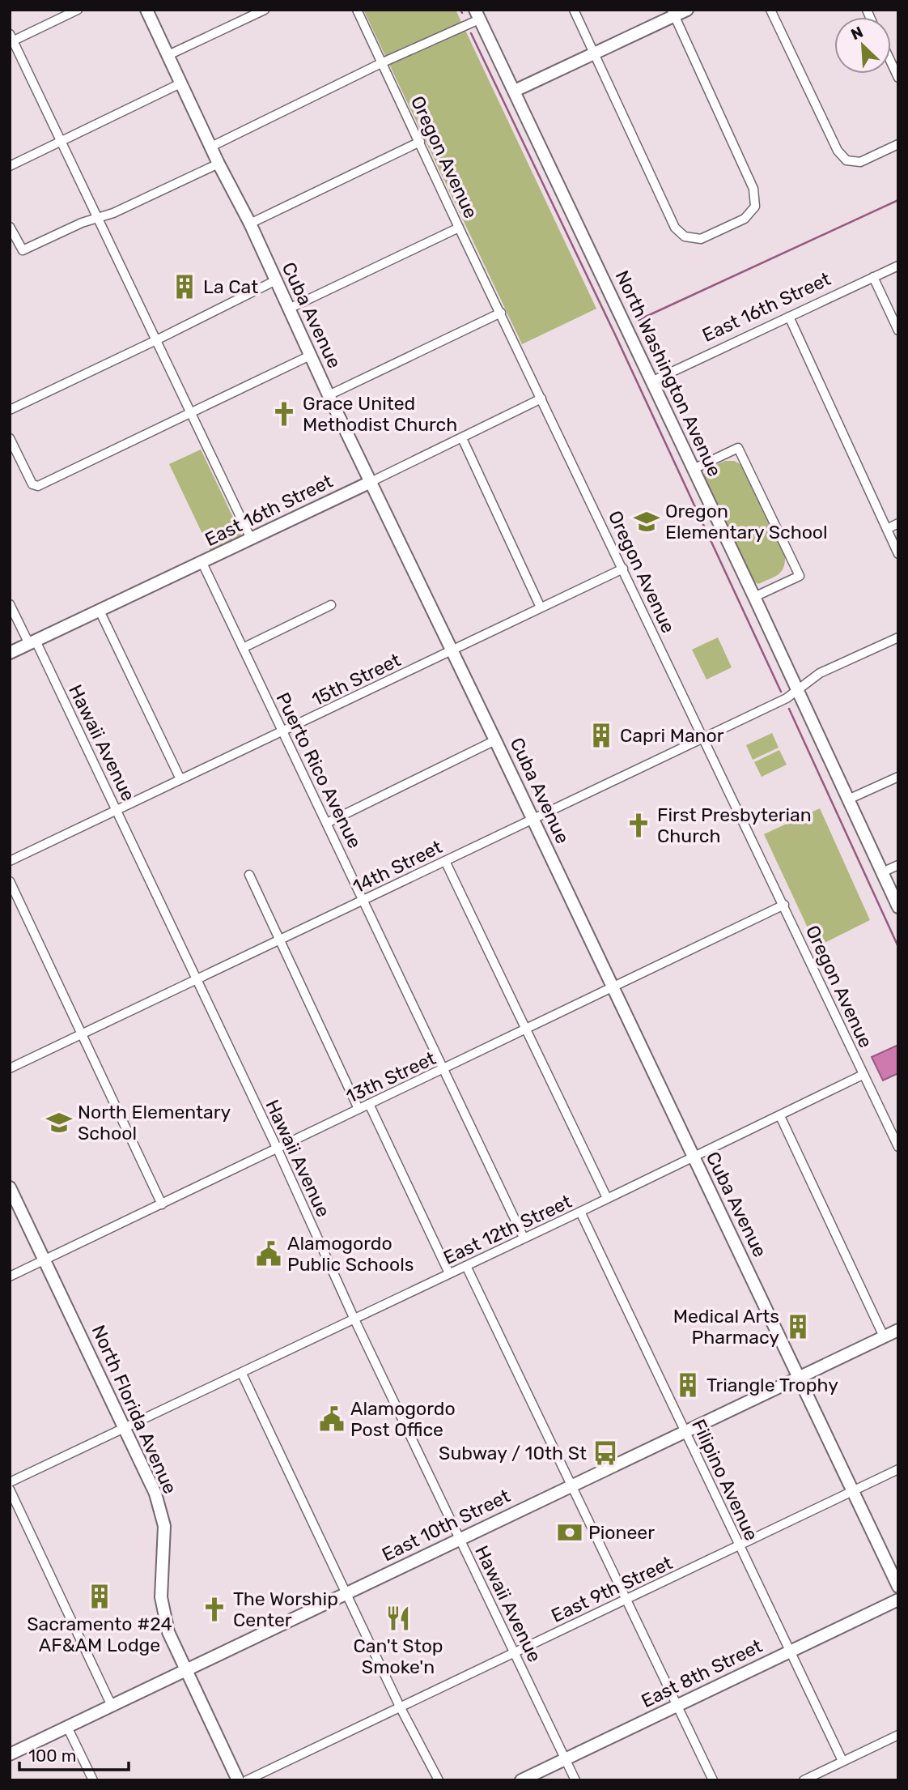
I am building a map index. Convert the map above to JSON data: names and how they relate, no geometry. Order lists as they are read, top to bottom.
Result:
{
  "streets": {
    "street": [
      "Oregon Avenue",
      "East 16th Street",
      "Cuba Avenue",
      "North Washington Avenue",
      "15th Street",
      "Hawaii Avenue",
      "Puerto Rico Avenue",
      "14th Street",
      "13th Street",
      "East 12th Street",
      "North Florida Avenue",
      "Filipino Avenue",
      "East 10th Street",
      "East 9th Street",
      "East 8th Street"
    ]
  },
  "crossings": [
    ["Oregon Avenue", "East 16th Street"],
    ["Oregon Avenue", "15th Street"],
    ["Oregon Avenue", "14th Street"],
    ["Oregon Avenue", "13th Street"],
    ["Oregon Avenue", "East 12th Street"],
    ["East 16th Street", "Cuba Avenue"],
    ["East 16th Street", "North Washington Avenue"],
    ["East 16th Street", "Hawaii Avenue"],
    ["East 16th Street", "Puerto Rico Avenue"],
    ["Cuba Avenue", "15th Street"],
    ["Cuba Avenue", "14th Street"],
    ["Cuba Avenue", "13th Street"],
    ["Cuba Avenue", "East 12th Street"],
    ["Cuba Avenue", "East 10th Street"],
    ["Cuba Avenue", "East 9th Street"],
    ["North Washington Avenue", "14th Street"],
    ["15th Street", "Hawaii Avenue"],
    ["15th Street", "Puerto Rico Avenue"],
    ["Hawaii Avenue", "14th Street"],
    ["Hawaii Avenue", "13th Street"],
    ["Hawaii Avenue", "East 12th Street"],
    ["Hawaii Avenue", "East 10th Street"],
    ["Hawaii Avenue", "East 9th Street"],
    ["Hawaii Avenue", "East 8th Street"],
    ["Puerto Rico Avenue", "14th Street"],
    ["Puerto Rico Avenue", "13th Street"],
    ["Puerto Rico Avenue", "East 12th Street"],
    ["13th Street", "North Florida Avenue"],
    ["East 12th Street", "North Florida Avenue"],
    ["East 12th Street", "Filipino Avenue"],
    ["North Florida Avenue", "East 10th Street"],
    ["Filipino Avenue", "East 10th Street"],
    ["Filipino Avenue", "East 9th Street"],
    ["Filipino Avenue", "East 8th Street"]
  ],
  "places": {
    "building": [
      "La Cat",
      "Capri Manor",
      "Medical Arts Pharmacy",
      "Triangle Trophy",
      "Sacramento #24 AF&AM Lodge"
    ],
    "church": ["Grace United Methodist Church", "First Presbyterian Church", "The Worship Center"],
    "school or university": ["Oregon Elementary School", "North Elementary School"],
    "public building": ["Alamogordo Public Schools", "Alamogordo Post Office"],
    "bus stop": ["Subway / 10th St"],
    "bank": ["Pioneer"],
    "restaurant": ["Can't Stop Smoke'n"]
  },
  "scale_bar": "100 m",
  "north": "top left"
}
